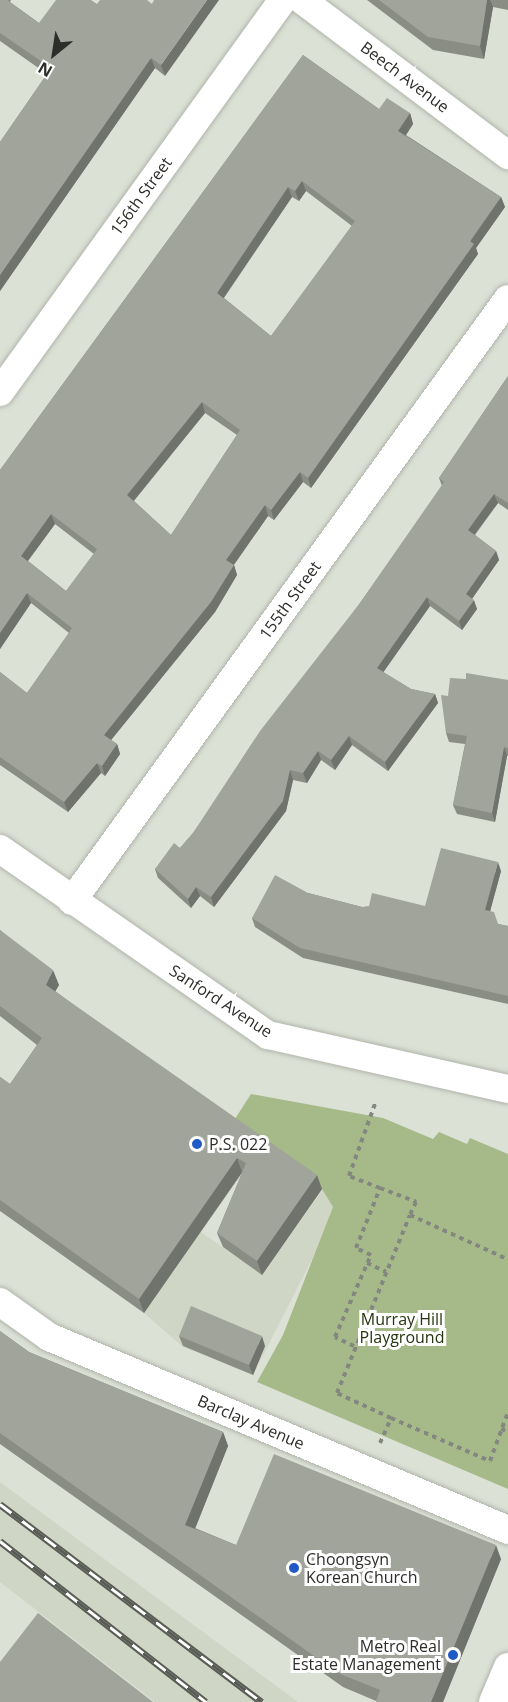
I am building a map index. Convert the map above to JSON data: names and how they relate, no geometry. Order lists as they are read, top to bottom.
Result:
{
  "streets": {
    "street": [
      "Beech Avenue",
      "156th Street",
      "155th Street",
      "Sanford Avenue",
      "Barclay Avenue"
    ]
  },
  "crossings": [
    ["155th Street", "Sanford Avenue"]
  ],
  "parks": ["Murray Hill Playground"],
  "places": ["P.S. 022", "Choongsyn Korean Church", "Metro Real Estate Management"],
  "north": "bottom left"
}
